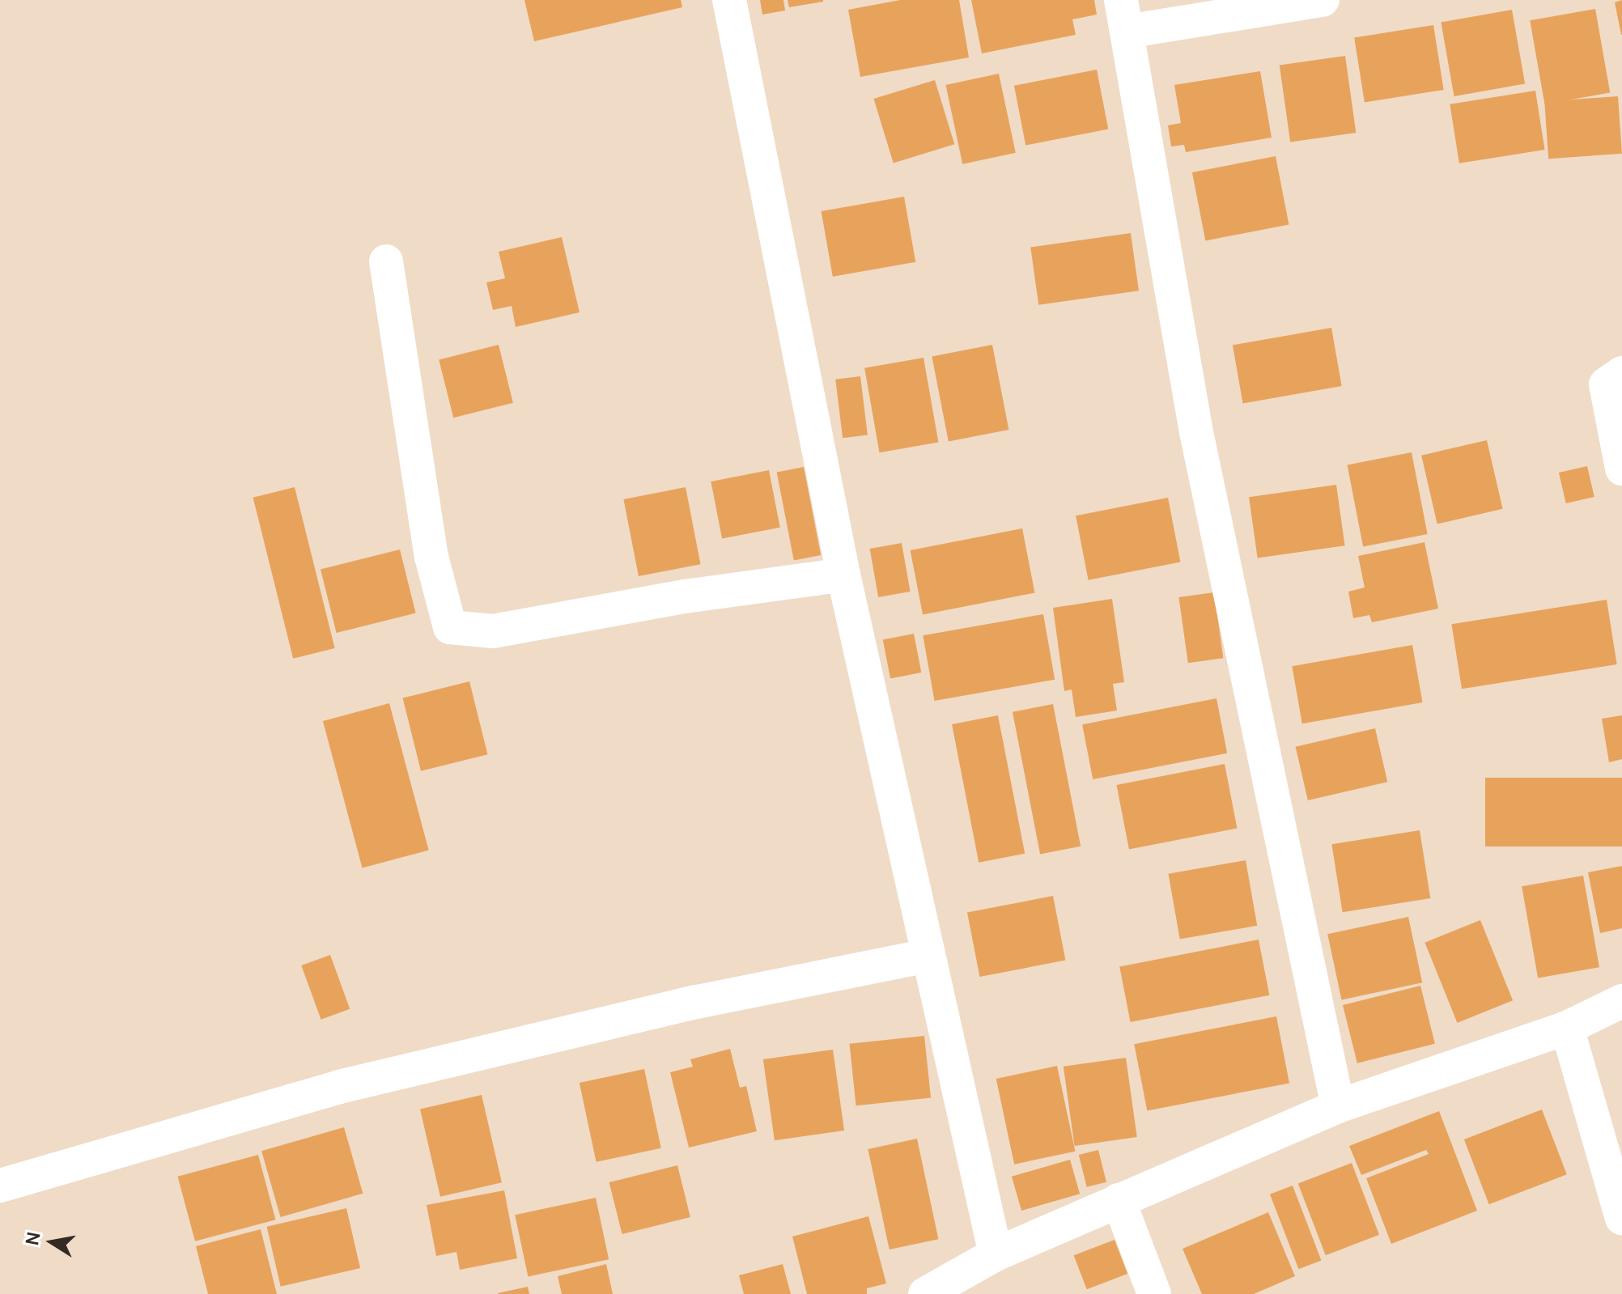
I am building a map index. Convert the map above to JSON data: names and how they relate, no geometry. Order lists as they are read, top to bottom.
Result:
{
  "north": "left"
}
